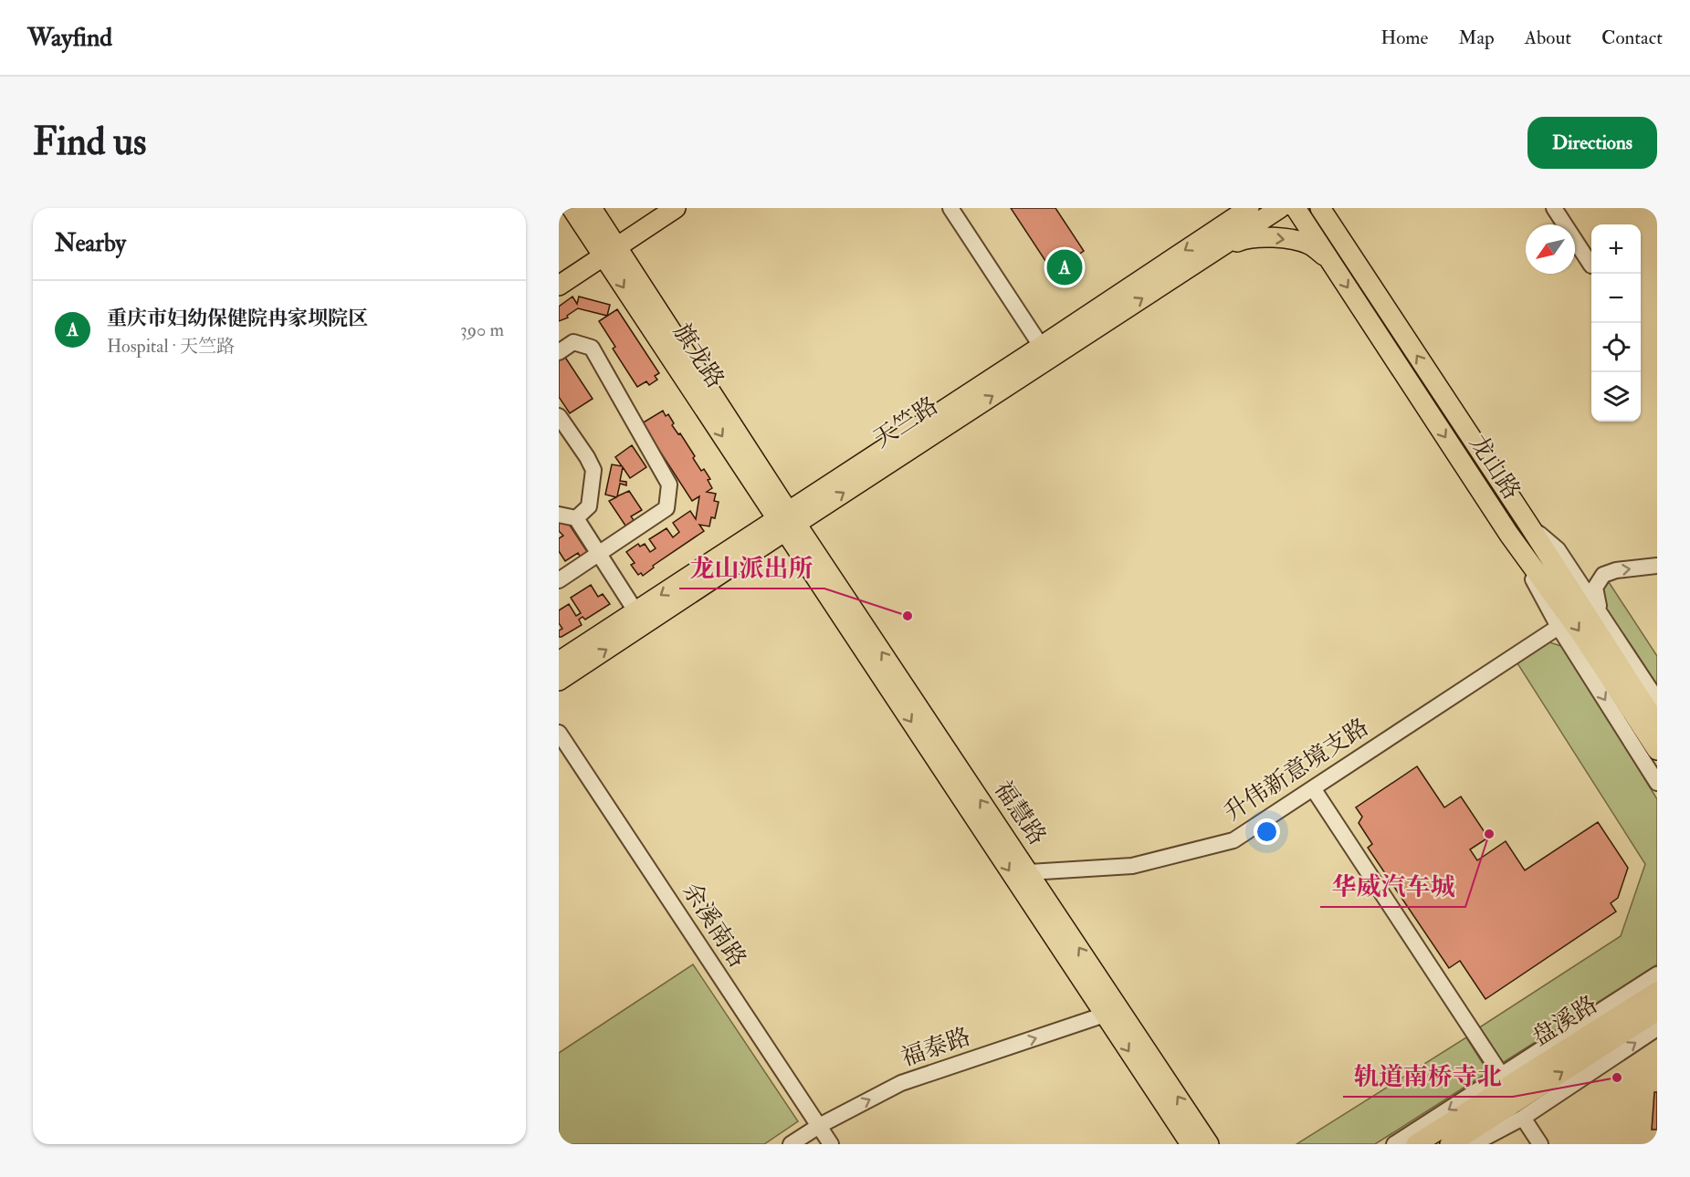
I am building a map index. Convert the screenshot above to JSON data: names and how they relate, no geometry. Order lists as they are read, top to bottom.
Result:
{
  "streets": {
    "main road": [
      "天竺路",
      "龙山路",
      "福慧路",
      "盘溪路"
    ],
    "street": ["升伟新意境支路", "余溪南路", "福泰路"]
  },
  "crossings": [
    ["天竺路", "福慧路"],
    ["升伟新意境支路", "福慧路"],
    ["福慧路", "福泰路"],
    ["余溪南路", "福泰路"]
  ],
  "one_way": ["福泰路"],
  "places": ["龙山派出所", "华威汽车城", "轨道南桥寺北"],
  "north": "bottom left",
  "page": {
    "header": "Wayfind",
    "nav": [
      "Home",
      "Map",
      "About",
      "Contact"
    ],
    "buttons": "Directions",
    "title": "Find us",
    "heading": "Nearby",
    "map_buttons": ["+", "−"],
    "pins": "A",
    "list": [
      {
        "mark": "A",
        "name": "重庆市妇幼保健院冉家坝院区",
        "note": "Hospital · 天竺路",
        "value": "390 m"
      }
    ]
  }
}
